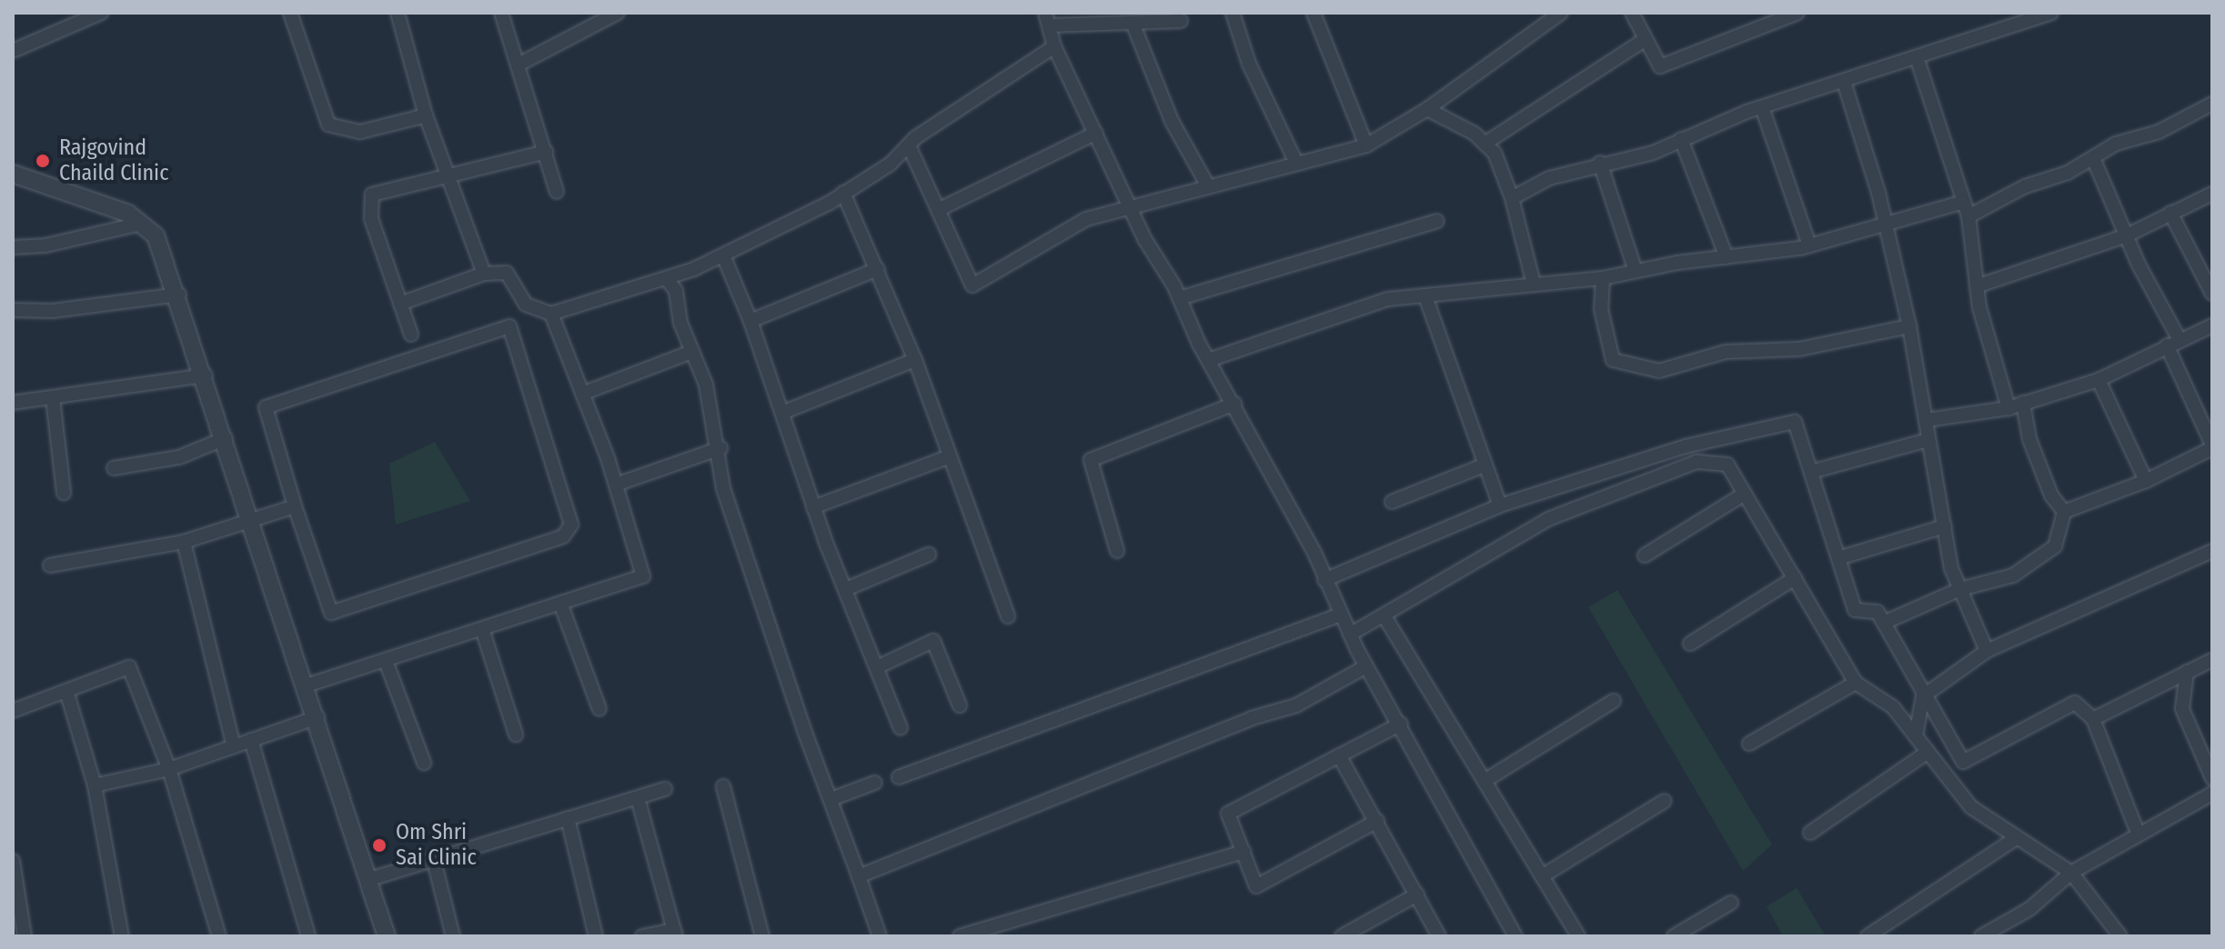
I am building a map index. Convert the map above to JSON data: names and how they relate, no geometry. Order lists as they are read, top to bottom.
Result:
{
  "places": ["Rajgovind Chaild Clinic", "Om Shri Sai Clinic"]
}
